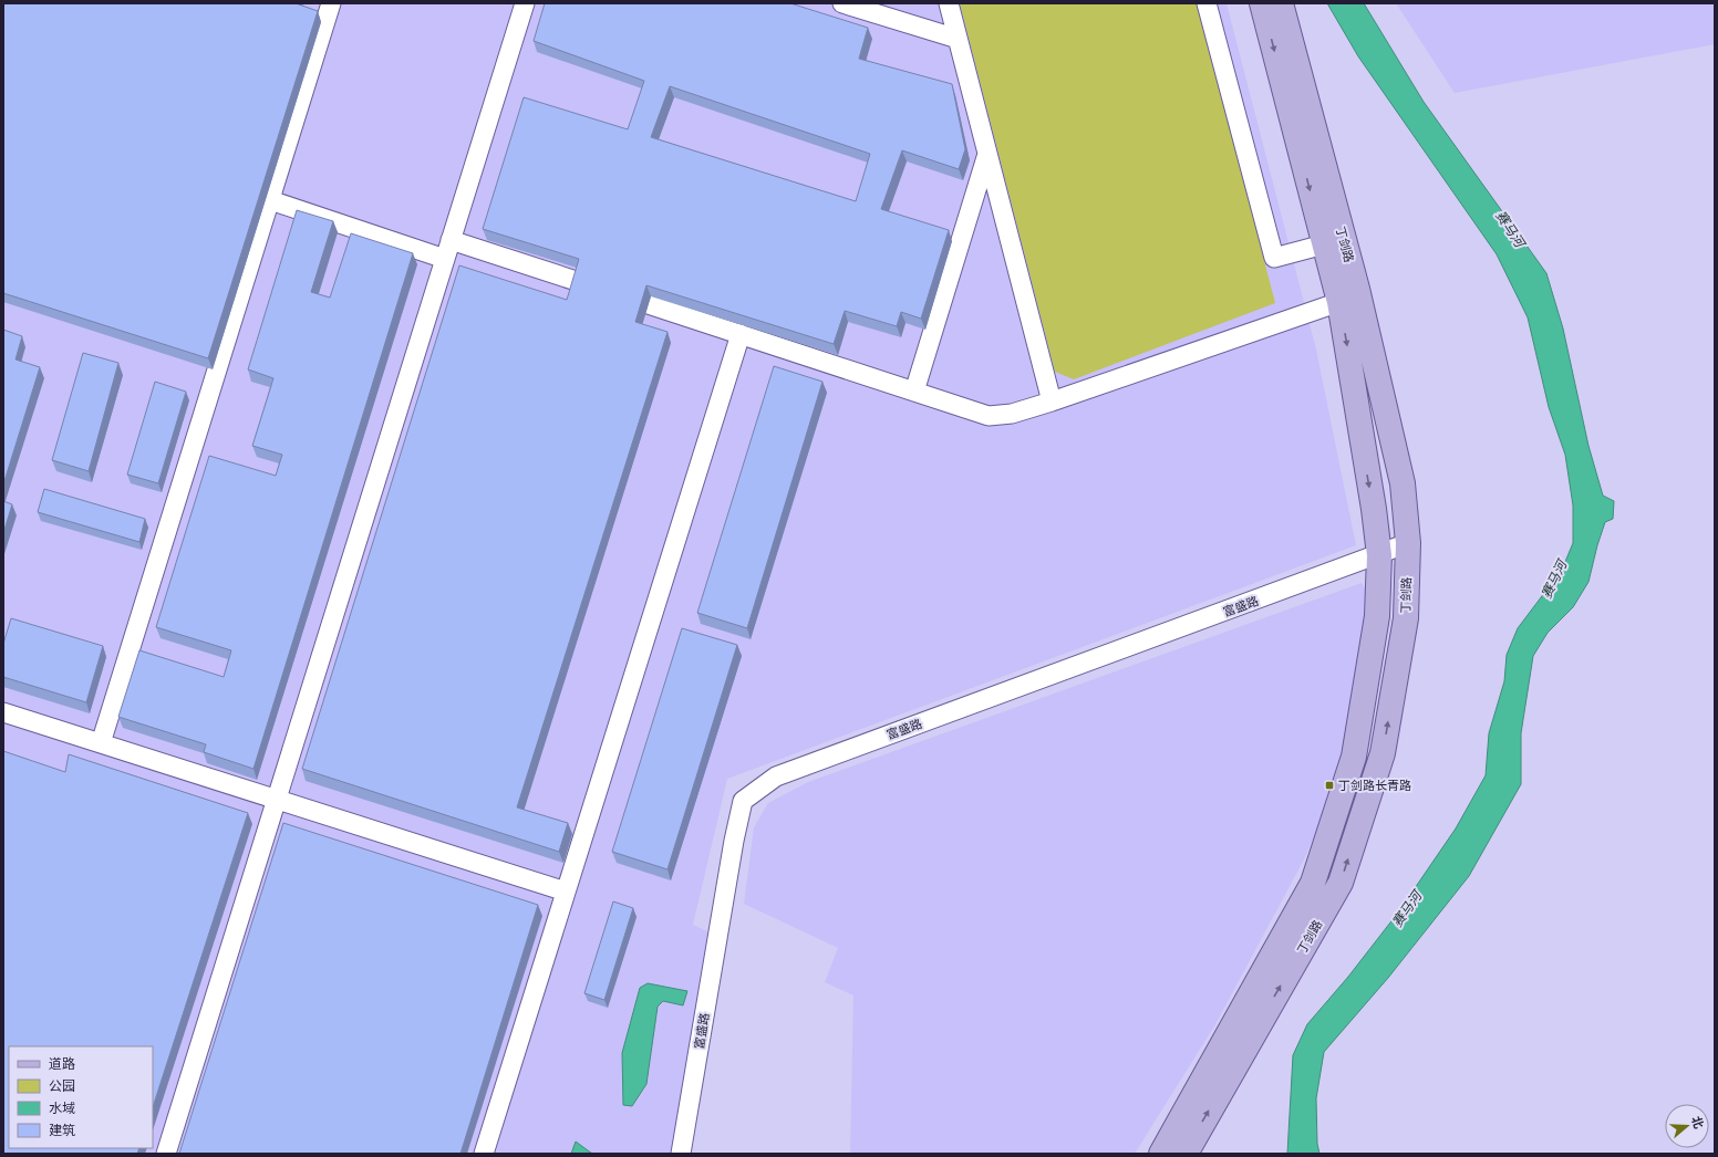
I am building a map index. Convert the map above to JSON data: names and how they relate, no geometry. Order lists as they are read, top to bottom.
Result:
{
  "streets": {
    "main road": ["丁剑路"],
    "street": ["富盛路"]
  },
  "crossings": [
    ["丁剑路", "富盛路"]
  ],
  "water": ["赛马河"],
  "places": {
    "transit": ["丁剑路长青路"]
  },
  "legend": [
    "道路",
    "公园",
    "水域",
    "建筑"
  ],
  "north": "right"
}
